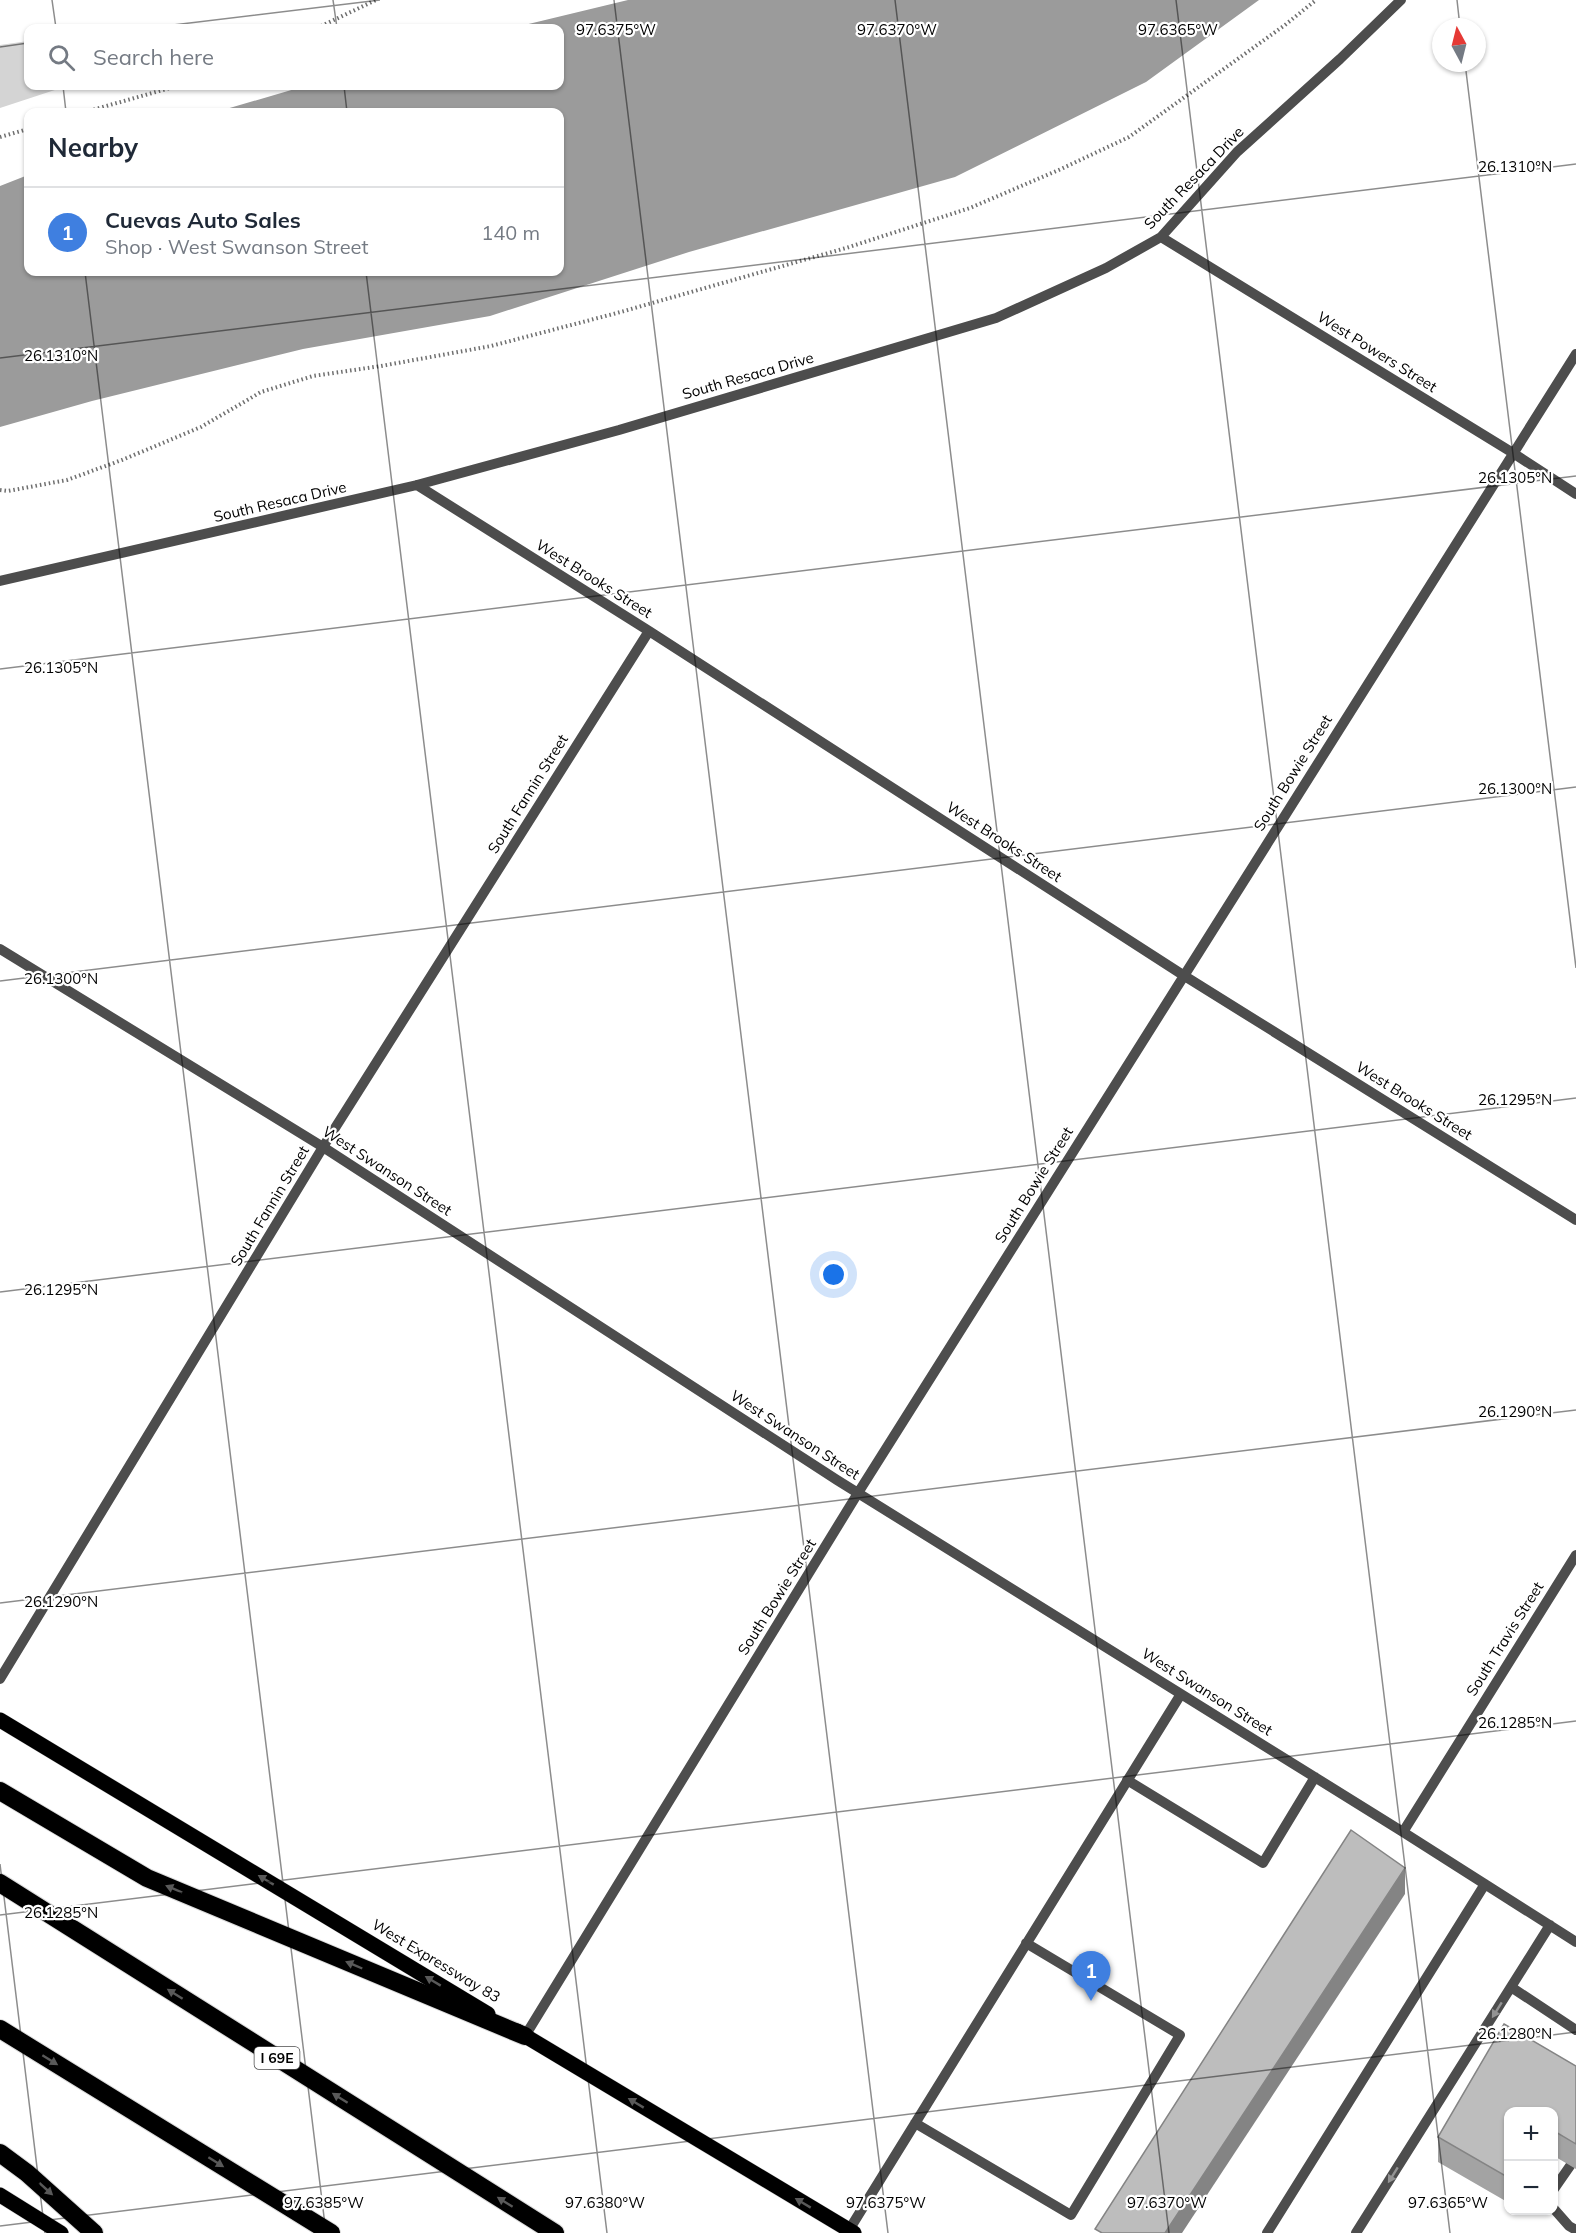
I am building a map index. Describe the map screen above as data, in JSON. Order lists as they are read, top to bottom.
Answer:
{
  "streets": {
    "highway": ["I 69E"],
    "main road": ["West Expressway 83"],
    "street": [
      "South Resaca Drive",
      "West Powers Street",
      "West Brooks Street",
      "South Bowie Street",
      "South Fannin Street",
      "West Swanson Street",
      "South Travis Street"
    ]
  },
  "crossings": [
    ["South Resaca Drive", "West Powers Street"],
    ["South Resaca Drive", "West Brooks Street"],
    ["West Powers Street", "South Bowie Street"],
    ["West Brooks Street", "South Bowie Street"],
    ["West Brooks Street", "South Fannin Street"],
    ["South Bowie Street", "West Swanson Street"],
    ["South Bowie Street", "West Expressway 83"],
    ["South Fannin Street", "West Swanson Street"],
    ["West Swanson Street", "South Travis Street"]
  ],
  "one_way": ["West Expressway 83"],
  "north": "top",
  "page": {
    "search": "Search here",
    "heading": "Nearby",
    "list": [
      {
        "mark": "1",
        "name": "Cuevas Auto Sales",
        "note": "Shop · West Swanson Street",
        "value": "140 m"
      }
    ],
    "pins": "1",
    "map_buttons": ["+", "−"]
  },
  "coordinates": [
    "97.6375°W",
    "97.6370°W",
    "97.6365°W",
    "26.1310°N",
    "26.1305°N",
    "26.1300°N",
    "26.1295°N",
    "26.1290°N",
    "26.1285°N",
    "26.1280°N",
    "97.6385°W",
    "97.6380°W"
  ]
}
